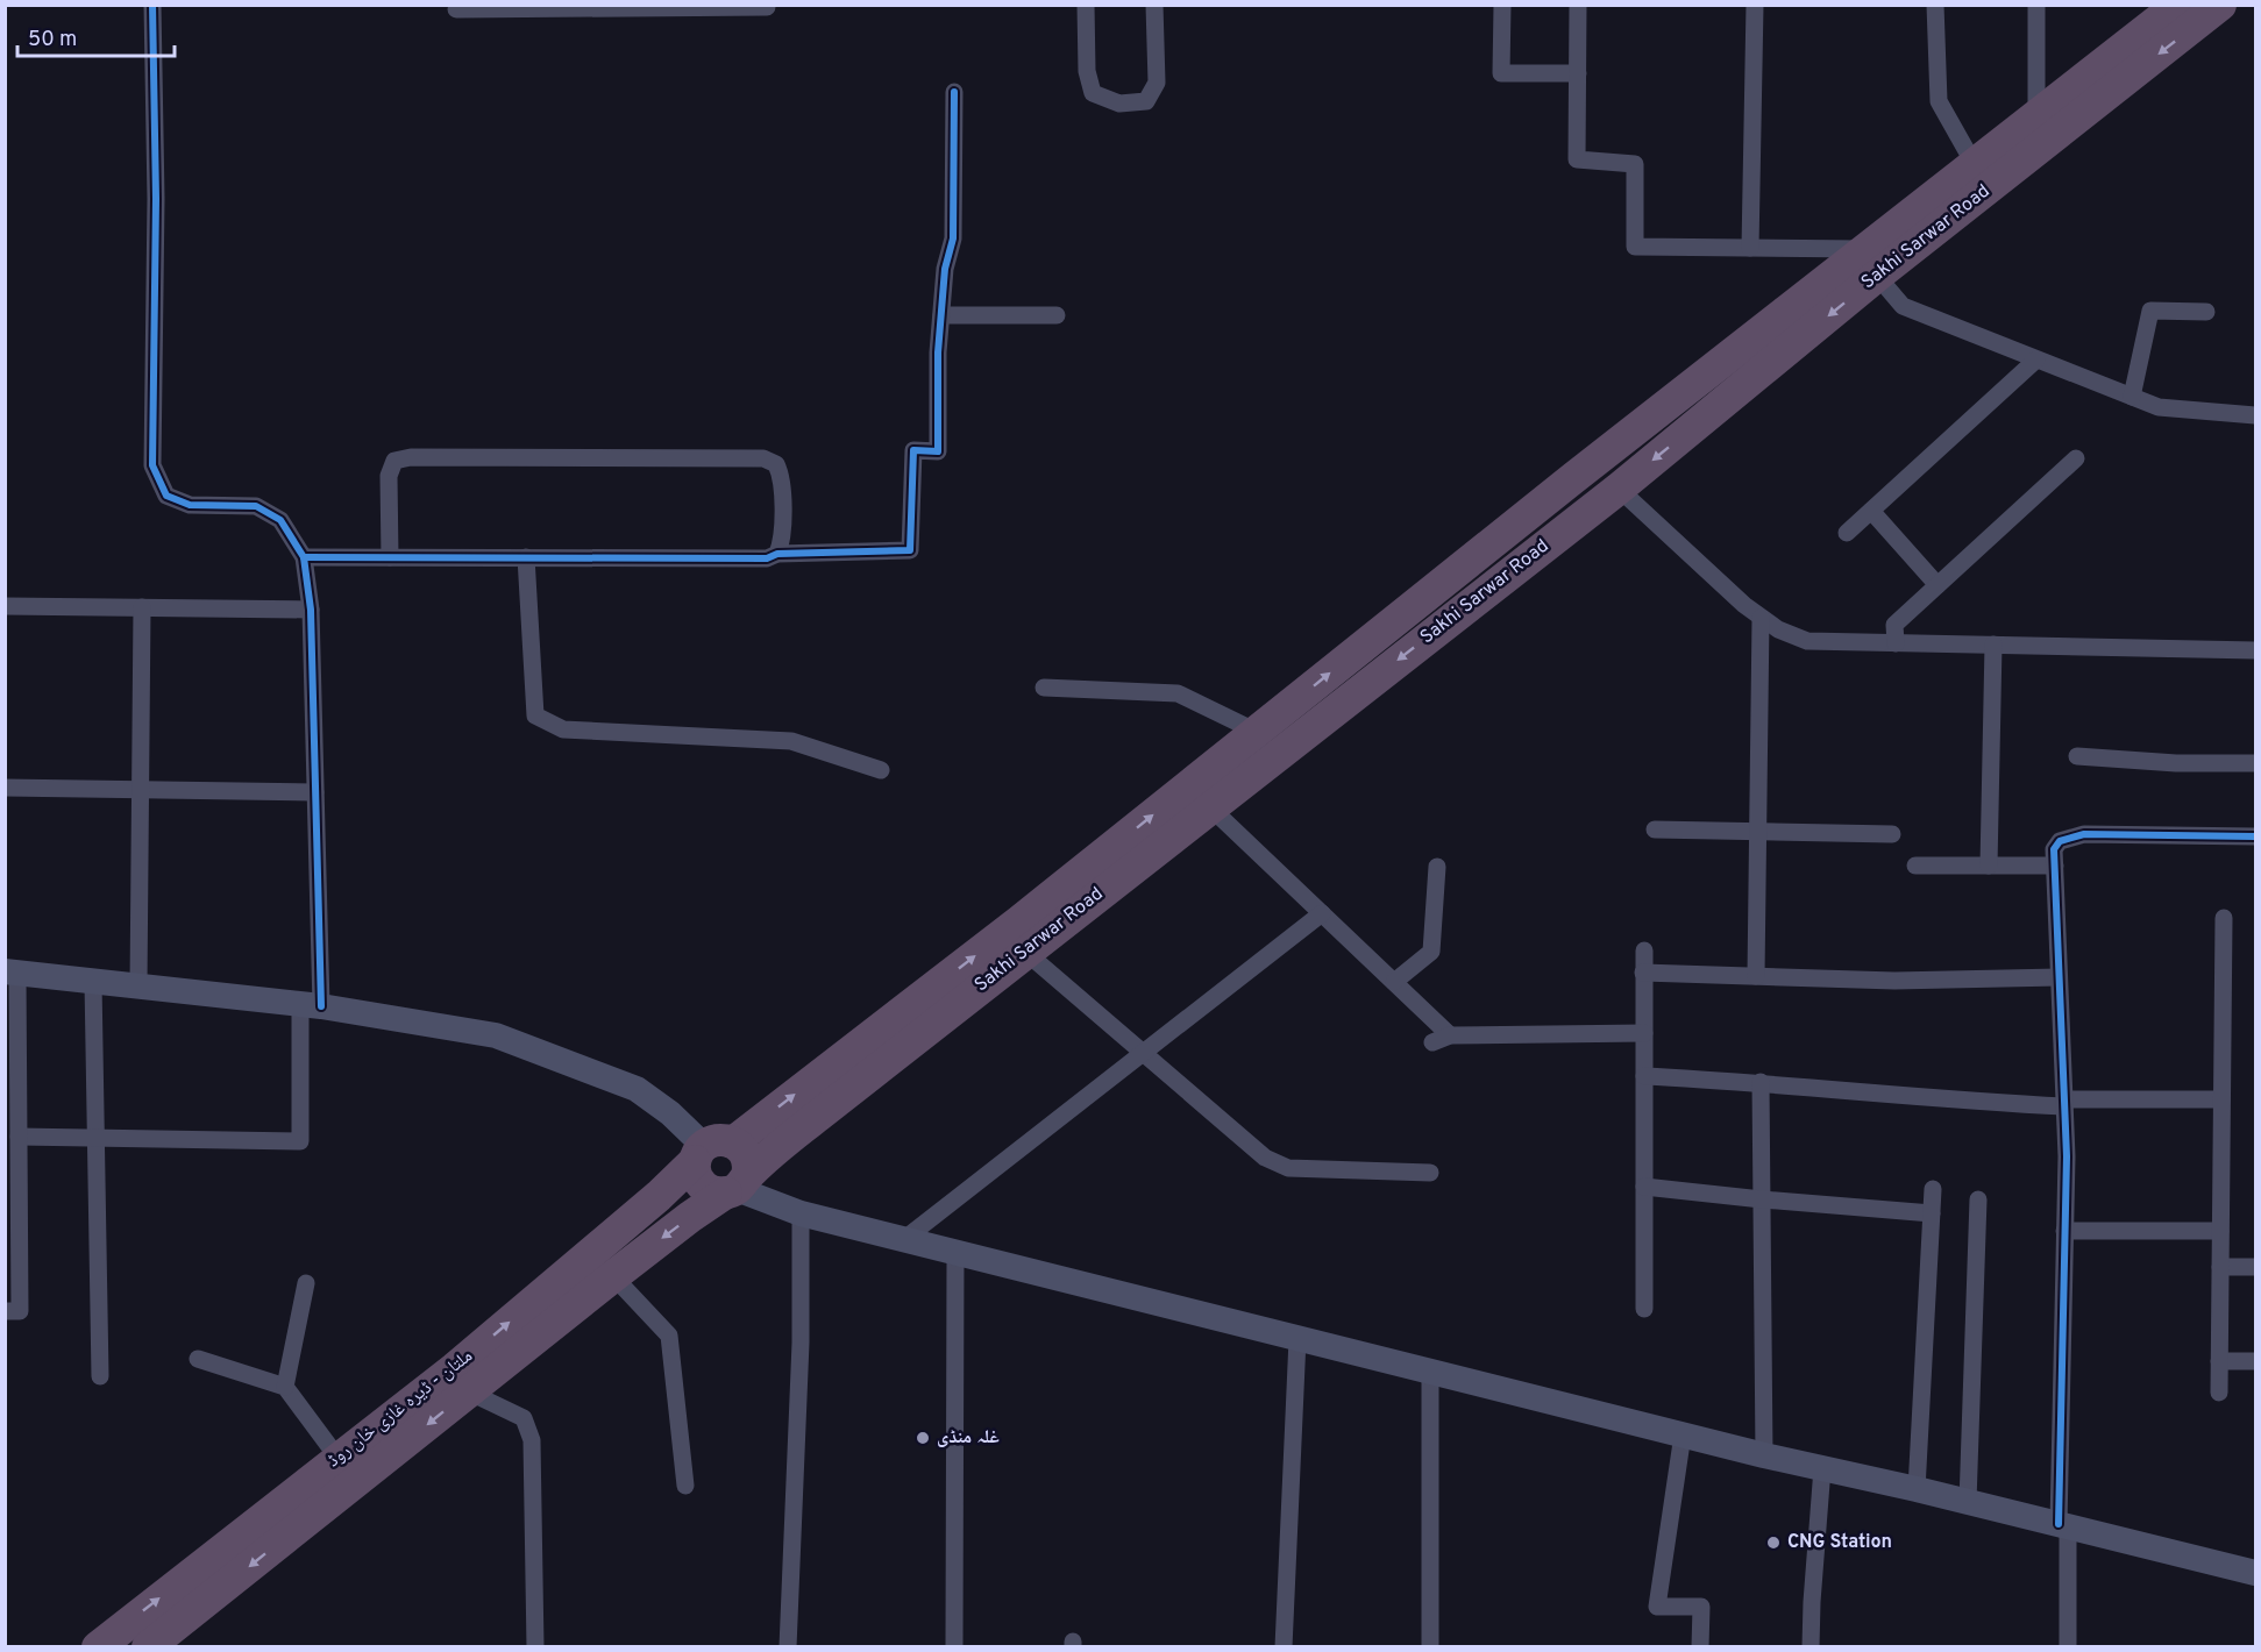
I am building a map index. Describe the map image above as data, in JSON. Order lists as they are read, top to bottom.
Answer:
{
  "streets": {
    "highway": ["Sakhi Sarwar Road", "ملتان - ڈیرہ غازی خان روڈ"]
  },
  "crossings": [
    ["Sakhi Sarwar Road", "ملتان - ڈیرہ غازی خان روڈ"]
  ],
  "places": ["غلہ منڈی", "CNG Station"],
  "scale_bar": "50 m"
}
